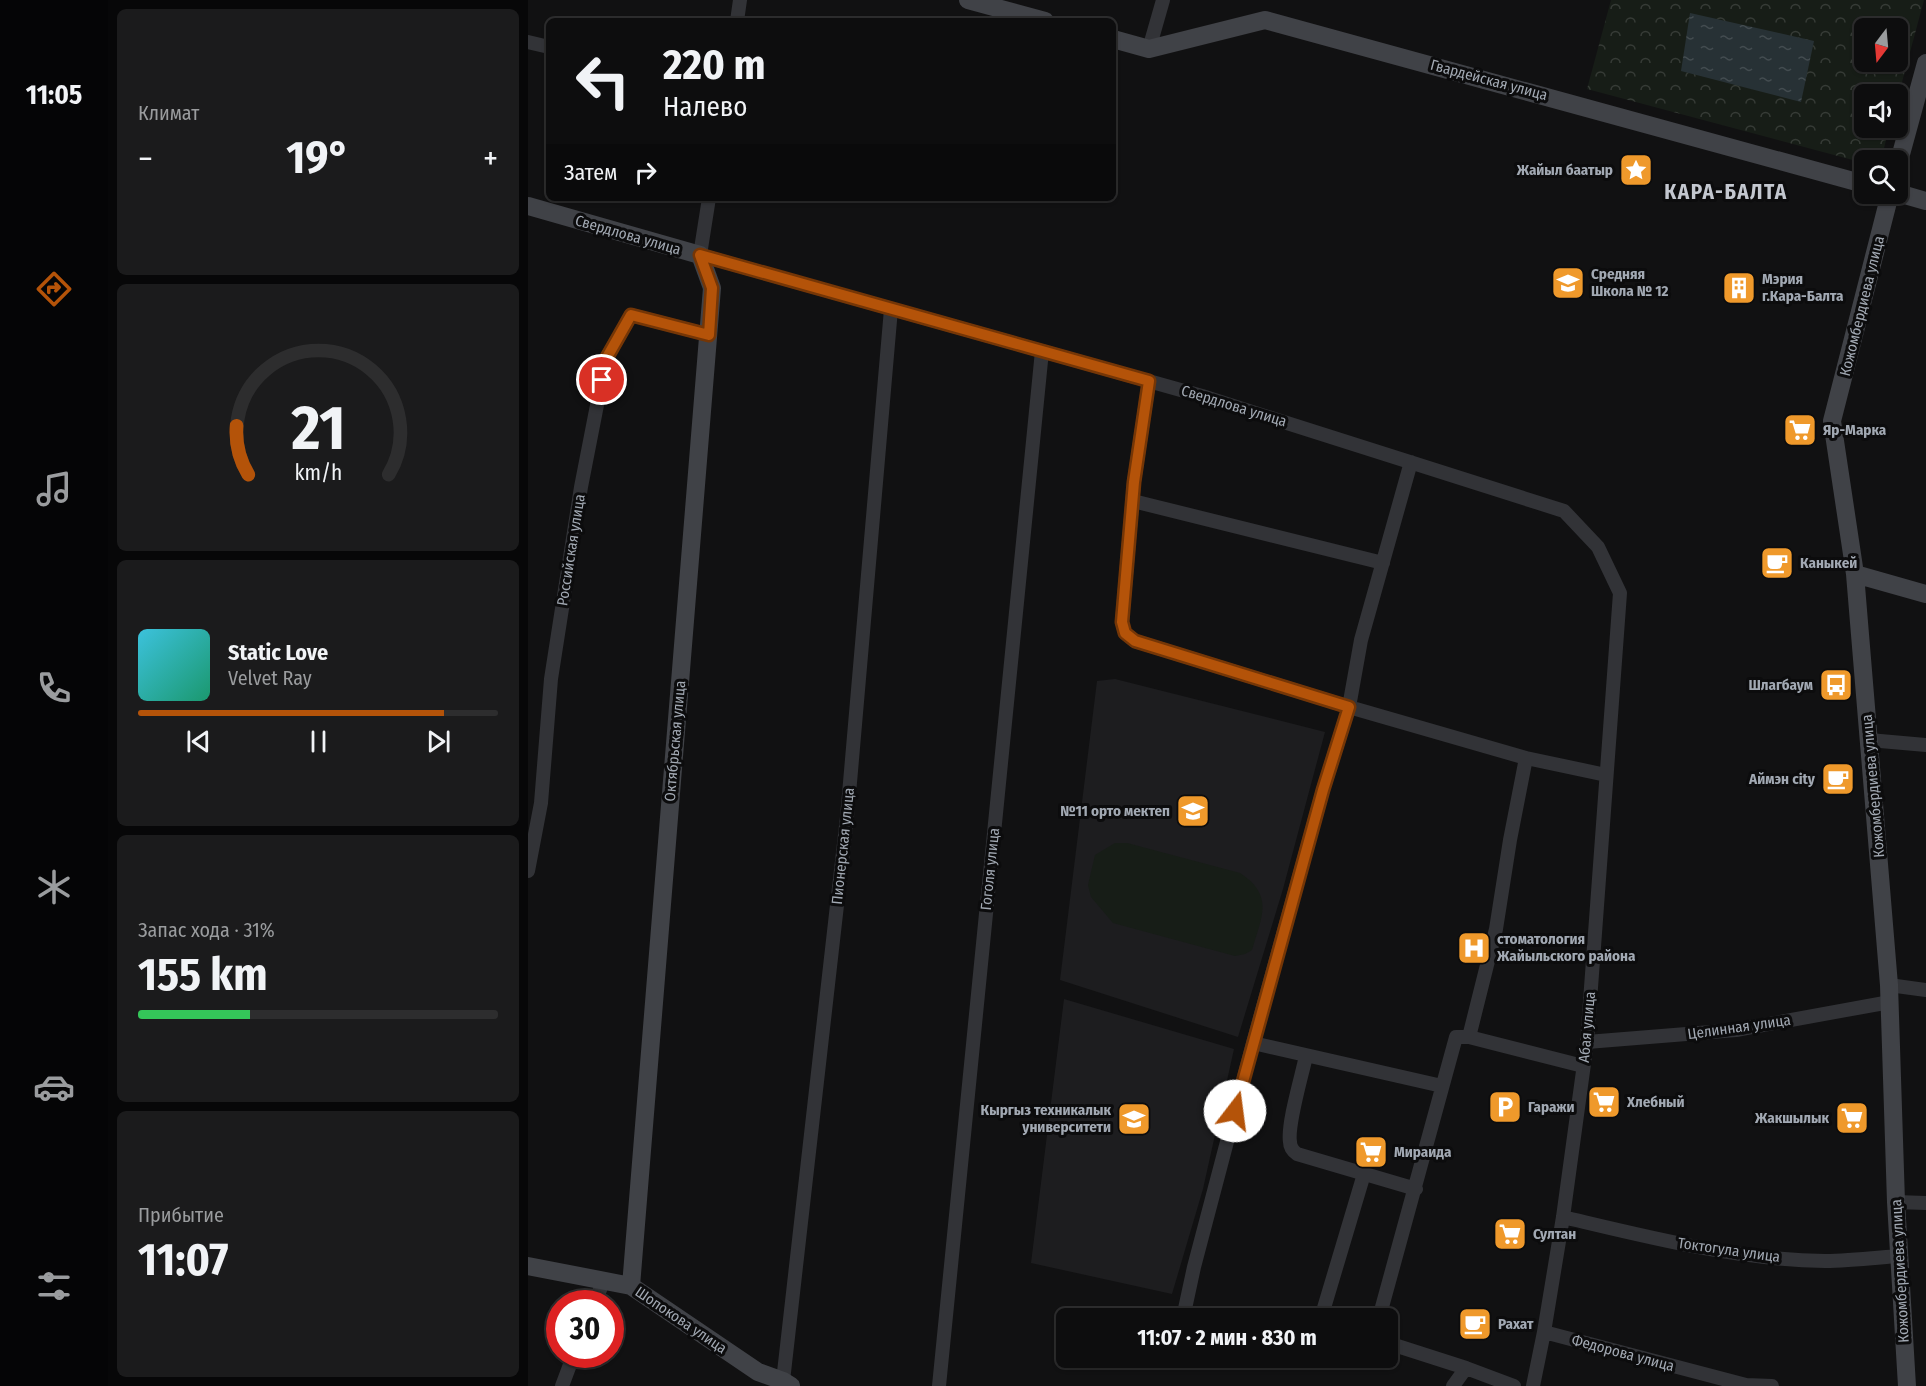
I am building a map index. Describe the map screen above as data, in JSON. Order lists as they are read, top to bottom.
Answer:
{
  "streets": {
    "street": [
      "Гвардейская улица",
      "Свердлова улица",
      "Кожомбердиева улица",
      "Российская улица",
      "Октябрьская улица",
      "Пионерская улица",
      "Гоголя улица",
      "Абая улица",
      "Целинная улица",
      "Токтогула улица",
      "Шопокова улица",
      "Федорова улица"
    ]
  },
  "crossings": [
    ["Свердлова улица", "Октябрьская улица"],
    ["Свердлова улица", "Пионерская улица"],
    ["Свердлова улица", "Гоголя улица"],
    ["Свердлова улица", "Абая улица"],
    ["Кожомбердиева улица", "Целинная улица"],
    ["Кожомбердиева улица", "Токтогула улица"],
    ["Российская улица", "Октябрьская улица"],
    ["Октябрьская улица", "Шопокова улица"],
    ["Пионерская улица", "Шопокова улица"],
    ["Абая улица", "Целинная улица"],
    ["Абая улица", "Токтогула улица"],
    ["Абая улица", "Федорова улица"]
  ],
  "districts": ["КАРА-БАЛТА"],
  "places": {
    "place": ["Жайыл баатыр"],
    "school or university": ["Средняя Школа № 12", "№11 орто мектеп", "Кыргыз техникалык университети"],
    "building": ["Мэрия г.Кара-Балта"],
    "supermarket": [
      "Яр-Марка",
      "Хлебный",
      "Жакшылык",
      "Мираида",
      "Султан"
    ],
    "cafe": ["Каныкей", "Аймэн city", "Рахат"],
    "bus stop": ["Шлагбаум"],
    "hospital": ["стоматология Жайыльского района"],
    "parking": ["Гаражи"]
  },
  "north": "bottom",
  "page": {
    "tabs": "11:05",
    "tile": [
      "Климат",
      ["Запас хода · 31%", "155 km"],
      ["Прибытие", "11:07"]
    ],
    "turn": ["220 m", "Налево"],
    "heat": ["−", "19°", "+"],
    "then": "Затем",
    "song": ["Static Love", "Velvet Ray"],
    "limit": "30",
    "trip": "11:07 · 2 мин · 830 m",
    "gauge": ["21", "km/h"]
  }
}
